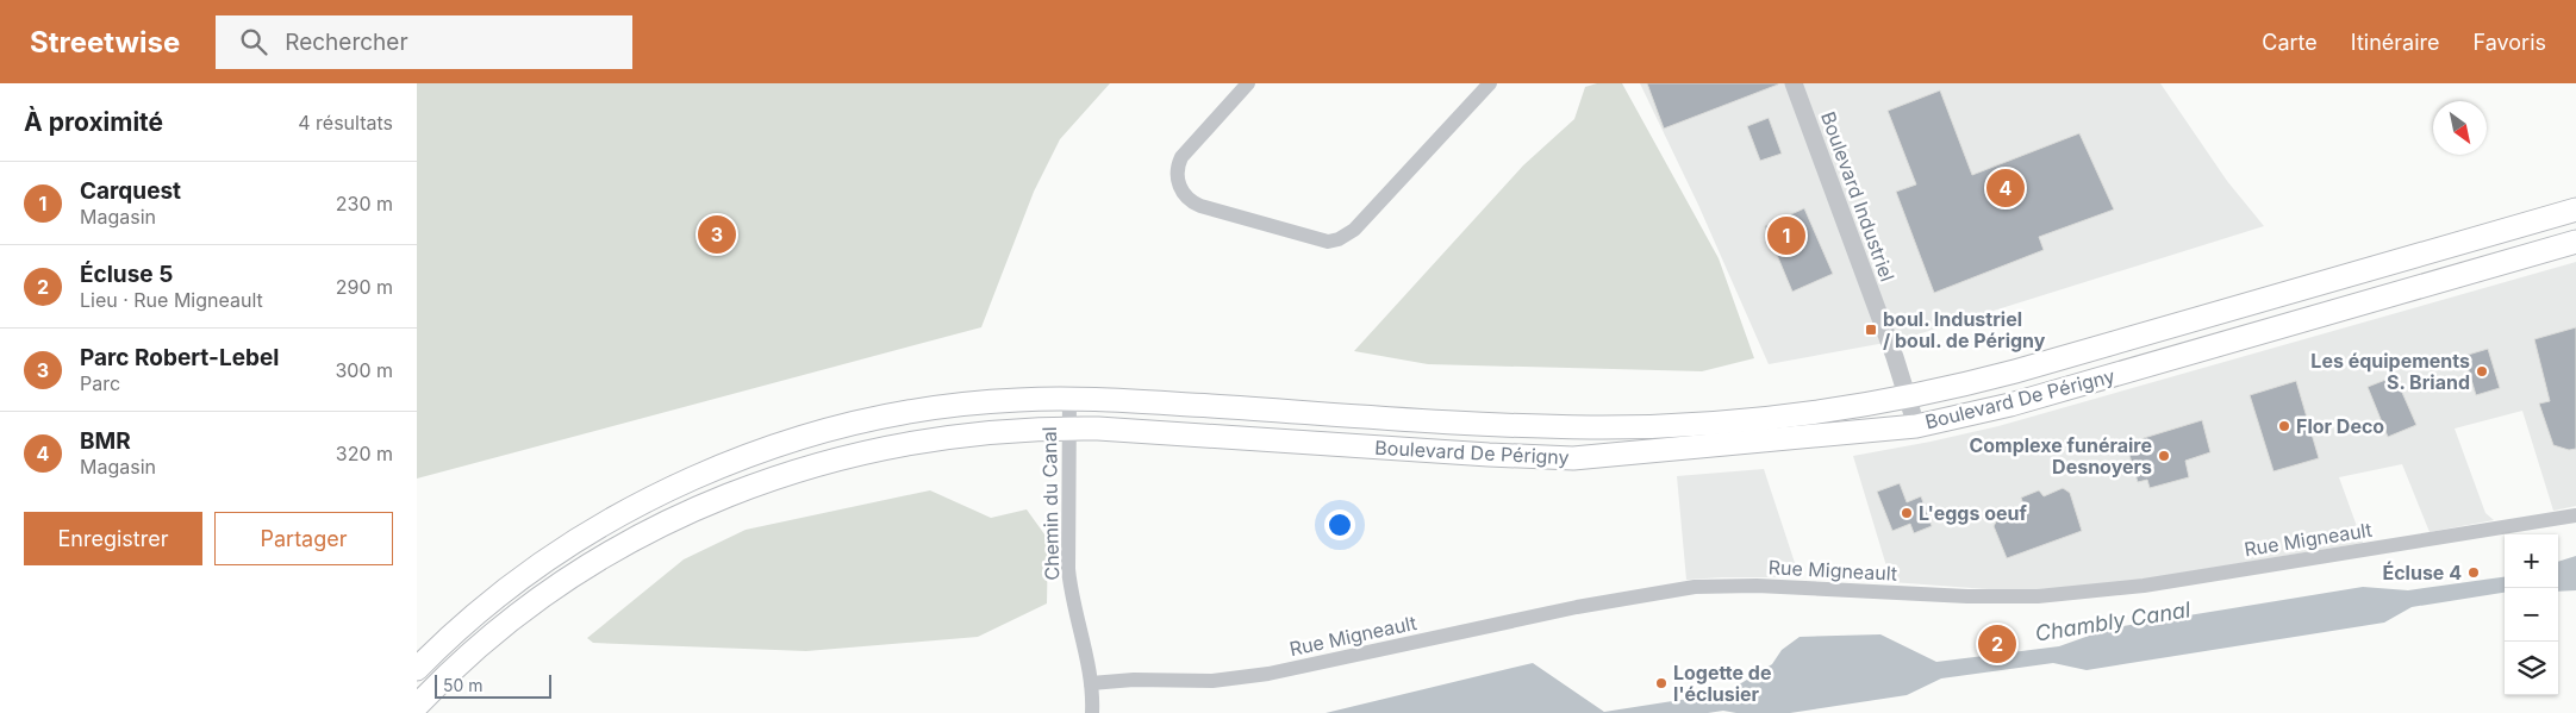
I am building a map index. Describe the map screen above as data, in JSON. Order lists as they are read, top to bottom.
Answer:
{
  "streets": {
    "main road": ["Boulevard De Périgny"],
    "street": ["Boulevard Industriel", "Chemin du Canal", "Rue Migneault"]
  },
  "crossings": [
    ["Boulevard Industriel", "Boulevard De Périgny"],
    ["Boulevard De Périgny", "Chemin du Canal"],
    ["Chemin du Canal", "Rue Migneault"]
  ],
  "water": ["Chambly Canal"],
  "places": {
    "transit": ["boul. Industriel / boul. de Périgny"],
    "other": [
      "Les équipements S. Briand",
      "Flor Deco",
      "Complexe funéraire Desnoyers",
      "L'eggs oeuf",
      "Écluse 4",
      "Logette de l'éclusier"
    ]
  },
  "scale_bar": "50 m",
  "north": "bottom right",
  "page": {
    "header": "Streetwise",
    "search": "Rechercher",
    "nav": ["Carte", "Itinéraire", "Favoris"],
    "heading": ["À proximité", "4 résultats"],
    "list": [
      {
        "mark": "1",
        "name": "Carquest",
        "note": "Magasin",
        "value": "230 m"
      },
      {
        "mark": "2",
        "name": "Écluse 5",
        "note": "Lieu · Rue Migneault",
        "value": "290 m"
      },
      {
        "mark": "3",
        "name": "Parc Robert-Lebel",
        "note": "Parc",
        "value": "300 m"
      },
      {
        "mark": "4",
        "name": "BMR",
        "note": "Magasin",
        "value": "320 m"
      }
    ],
    "pins": [
      "4",
      "3",
      "1",
      "2"
    ],
    "buttons": ["Enregistrer", "Partager"],
    "map_buttons": ["+", "−"],
    "scale": "50 m"
  }
}
